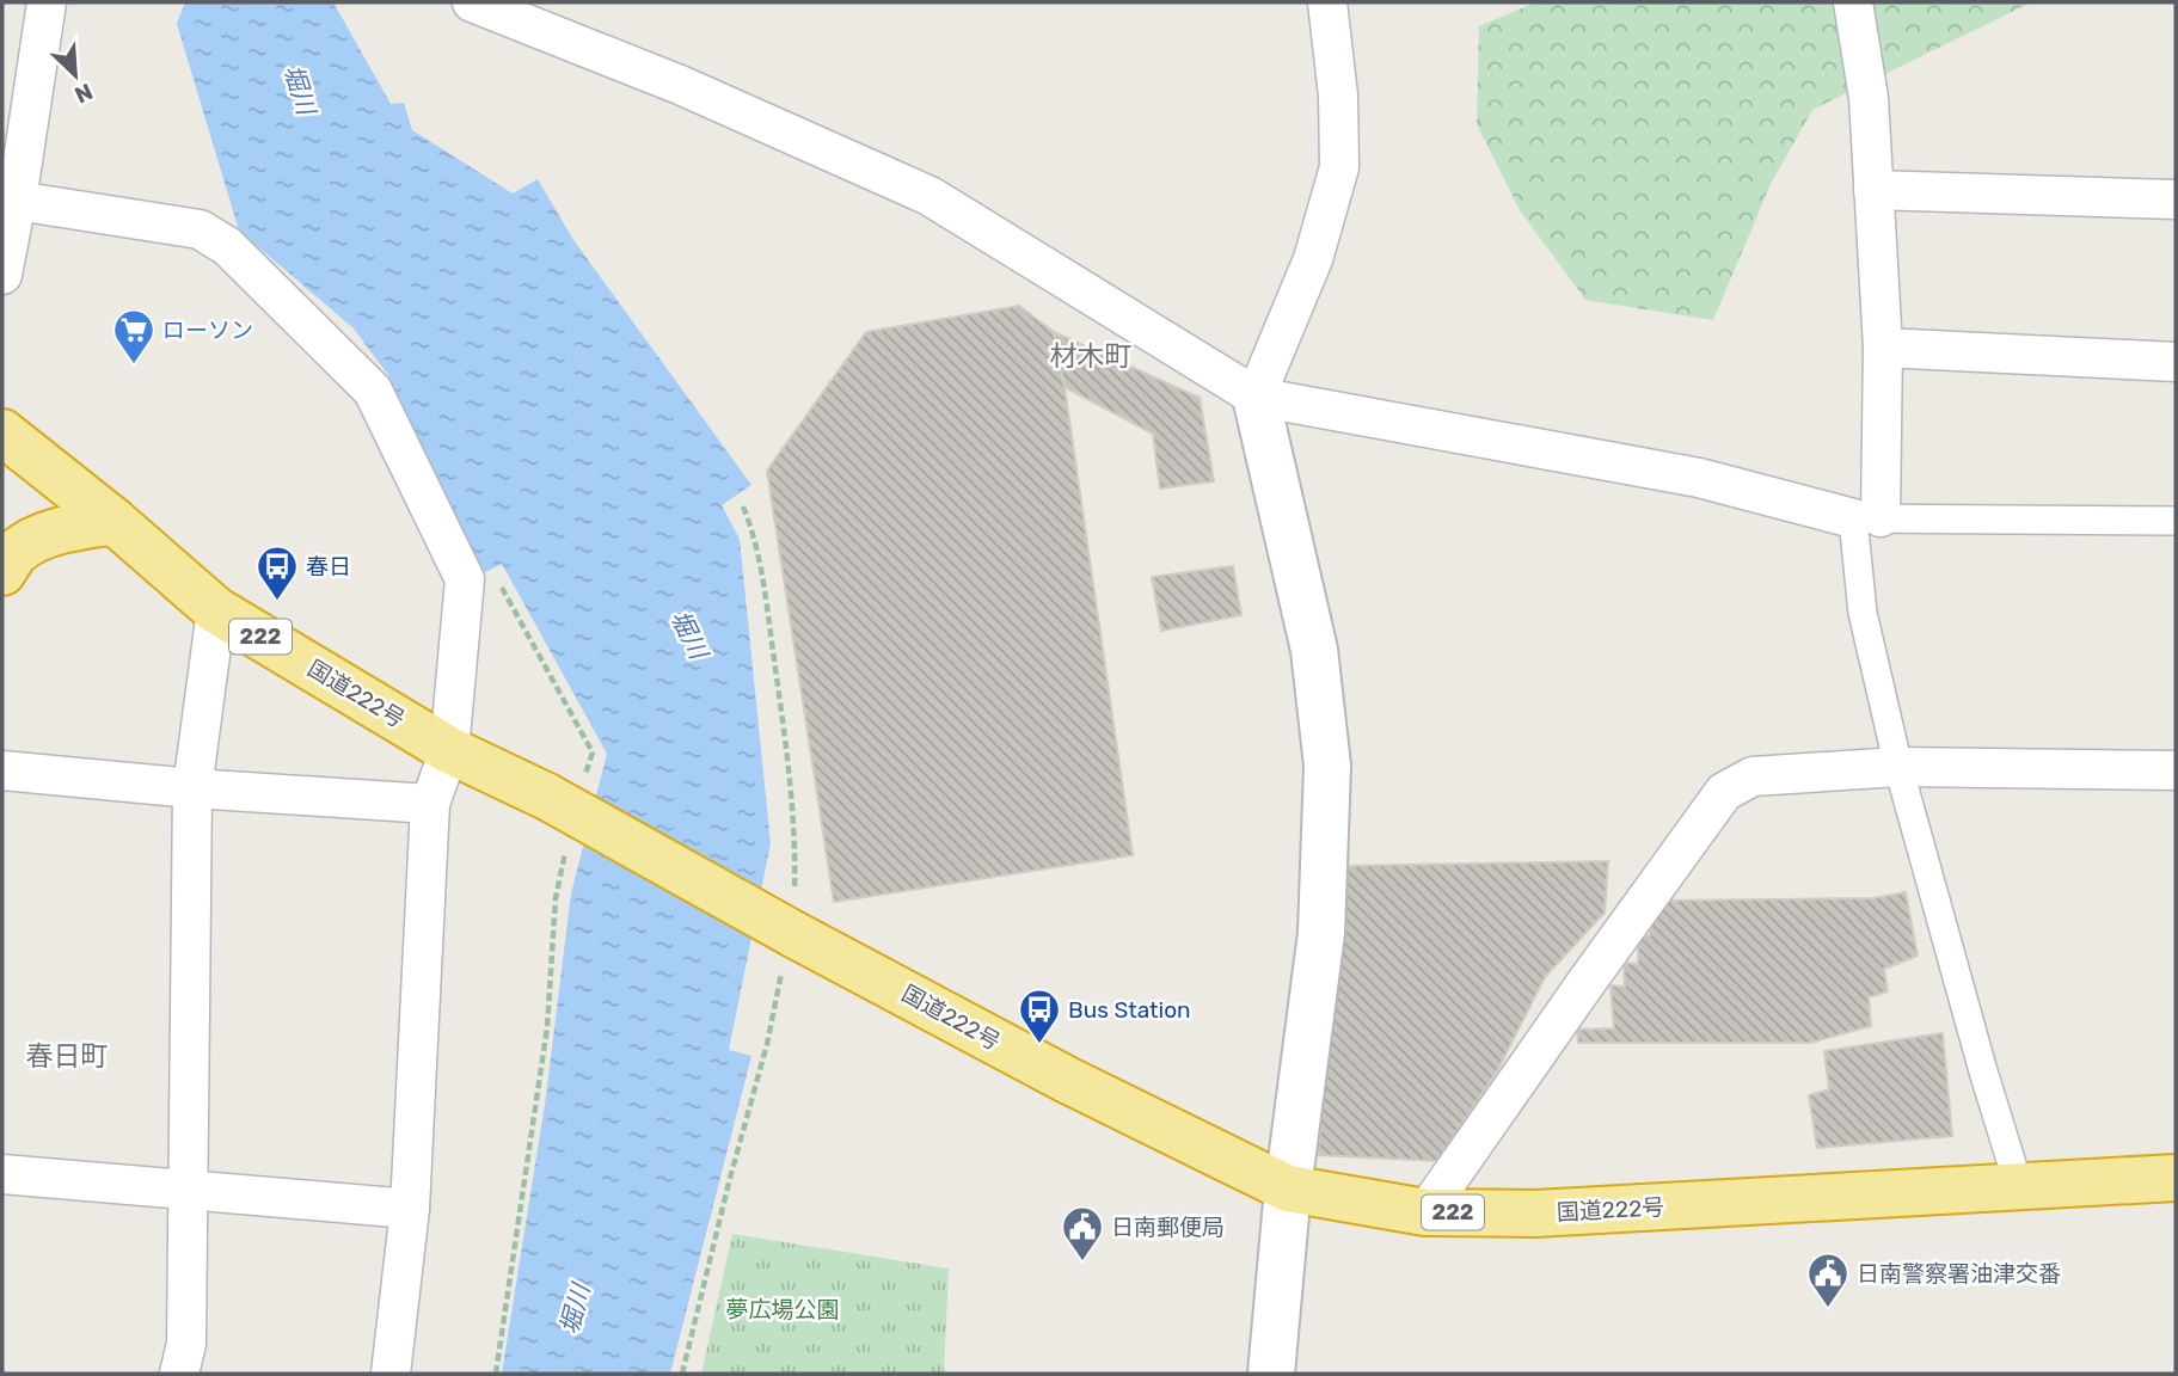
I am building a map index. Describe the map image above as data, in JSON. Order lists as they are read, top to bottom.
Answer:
{
  "streets": {
    "highway": ["222", "国道222号"]
  },
  "districts": ["材木町", "春日町"],
  "water": ["堀川"],
  "parks": ["夢広場公園"],
  "places": {
    "supermarket": ["ローソン"],
    "bus stop": ["春日", "Bus Station"],
    "public building": ["日南郵便局", "日南警察署油津交番"]
  },
  "north": "bottom right"
}
